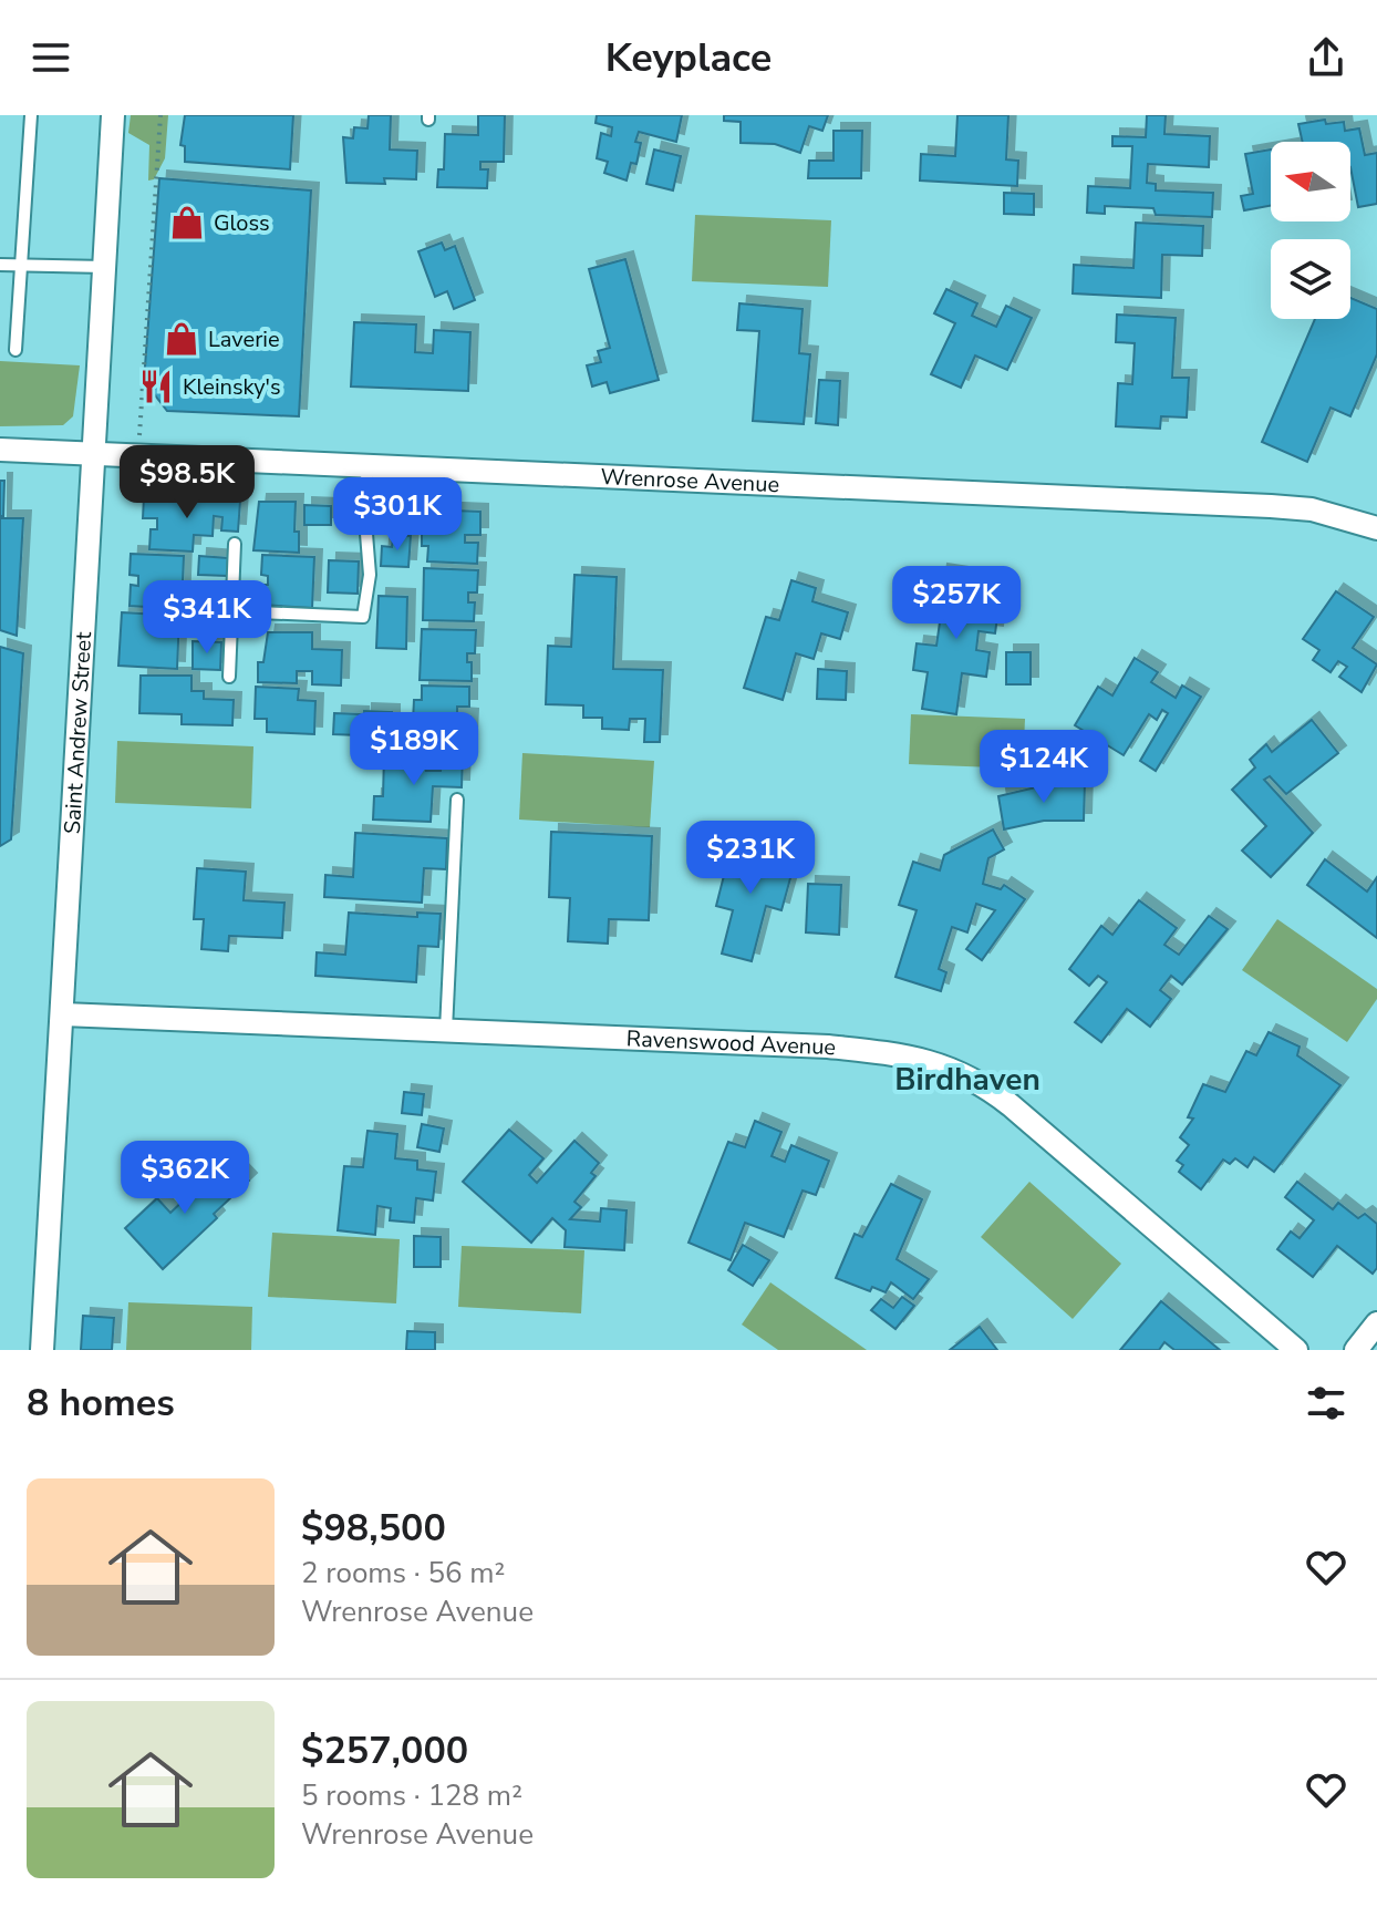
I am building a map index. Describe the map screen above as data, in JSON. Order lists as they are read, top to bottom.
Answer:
{
  "streets": {
    "street": ["Wrenrose Avenue", "Saint Andrew Street", "Ravenswood Avenue"]
  },
  "crossings": [
    ["Wrenrose Avenue", "Saint Andrew Street"],
    ["Saint Andrew Street", "Ravenswood Avenue"]
  ],
  "districts": ["Birdhaven"],
  "places": {
    "shop": ["Gloss", "Laverie"],
    "restaurant": ["Kleinsky's"]
  },
  "north": "left",
  "page": {
    "header": "Keyplace",
    "price": [
      "$98.5K",
      "$301K",
      "$257K",
      "$341K",
      "$189K",
      "$124K",
      "$231K",
      "$362K"
    ],
    "heading": "8 homes",
    "list": [
      {
        "name": "$98,500",
        "note": "2 rooms · 56 m² · Wrenrose Avenue"
      },
      {
        "name": "$257,000",
        "note": "5 rooms · 128 m² · Wrenrose Avenue"
      }
    ]
  }
}
